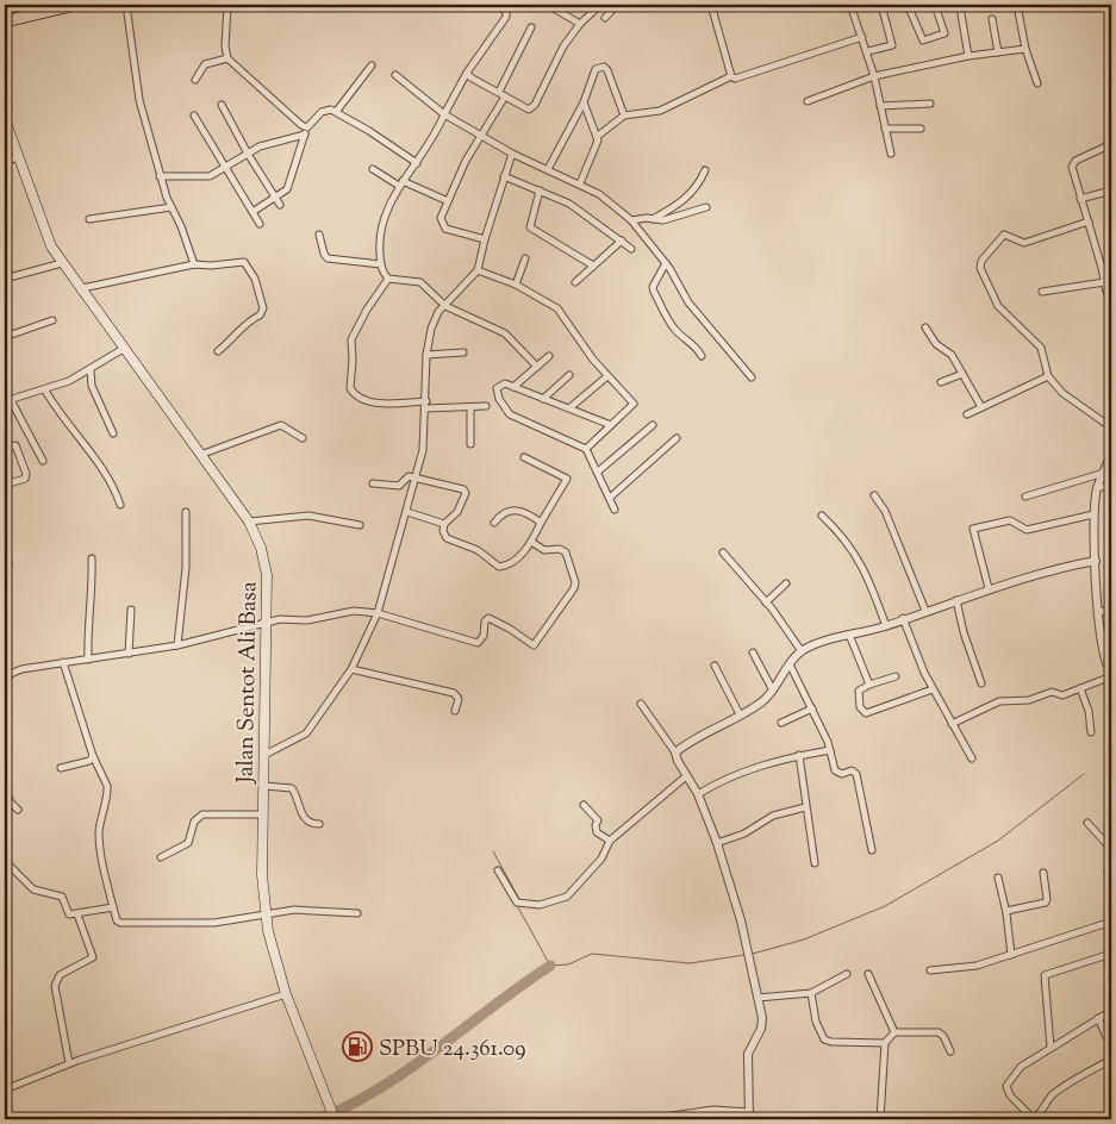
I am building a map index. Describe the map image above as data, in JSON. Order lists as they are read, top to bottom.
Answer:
{
  "streets": {
    "main road": ["Jalan Sentot Ali Basa"]
  },
  "places": {
    "fuel station": ["SPBU 24.361.09"]
  }
}
